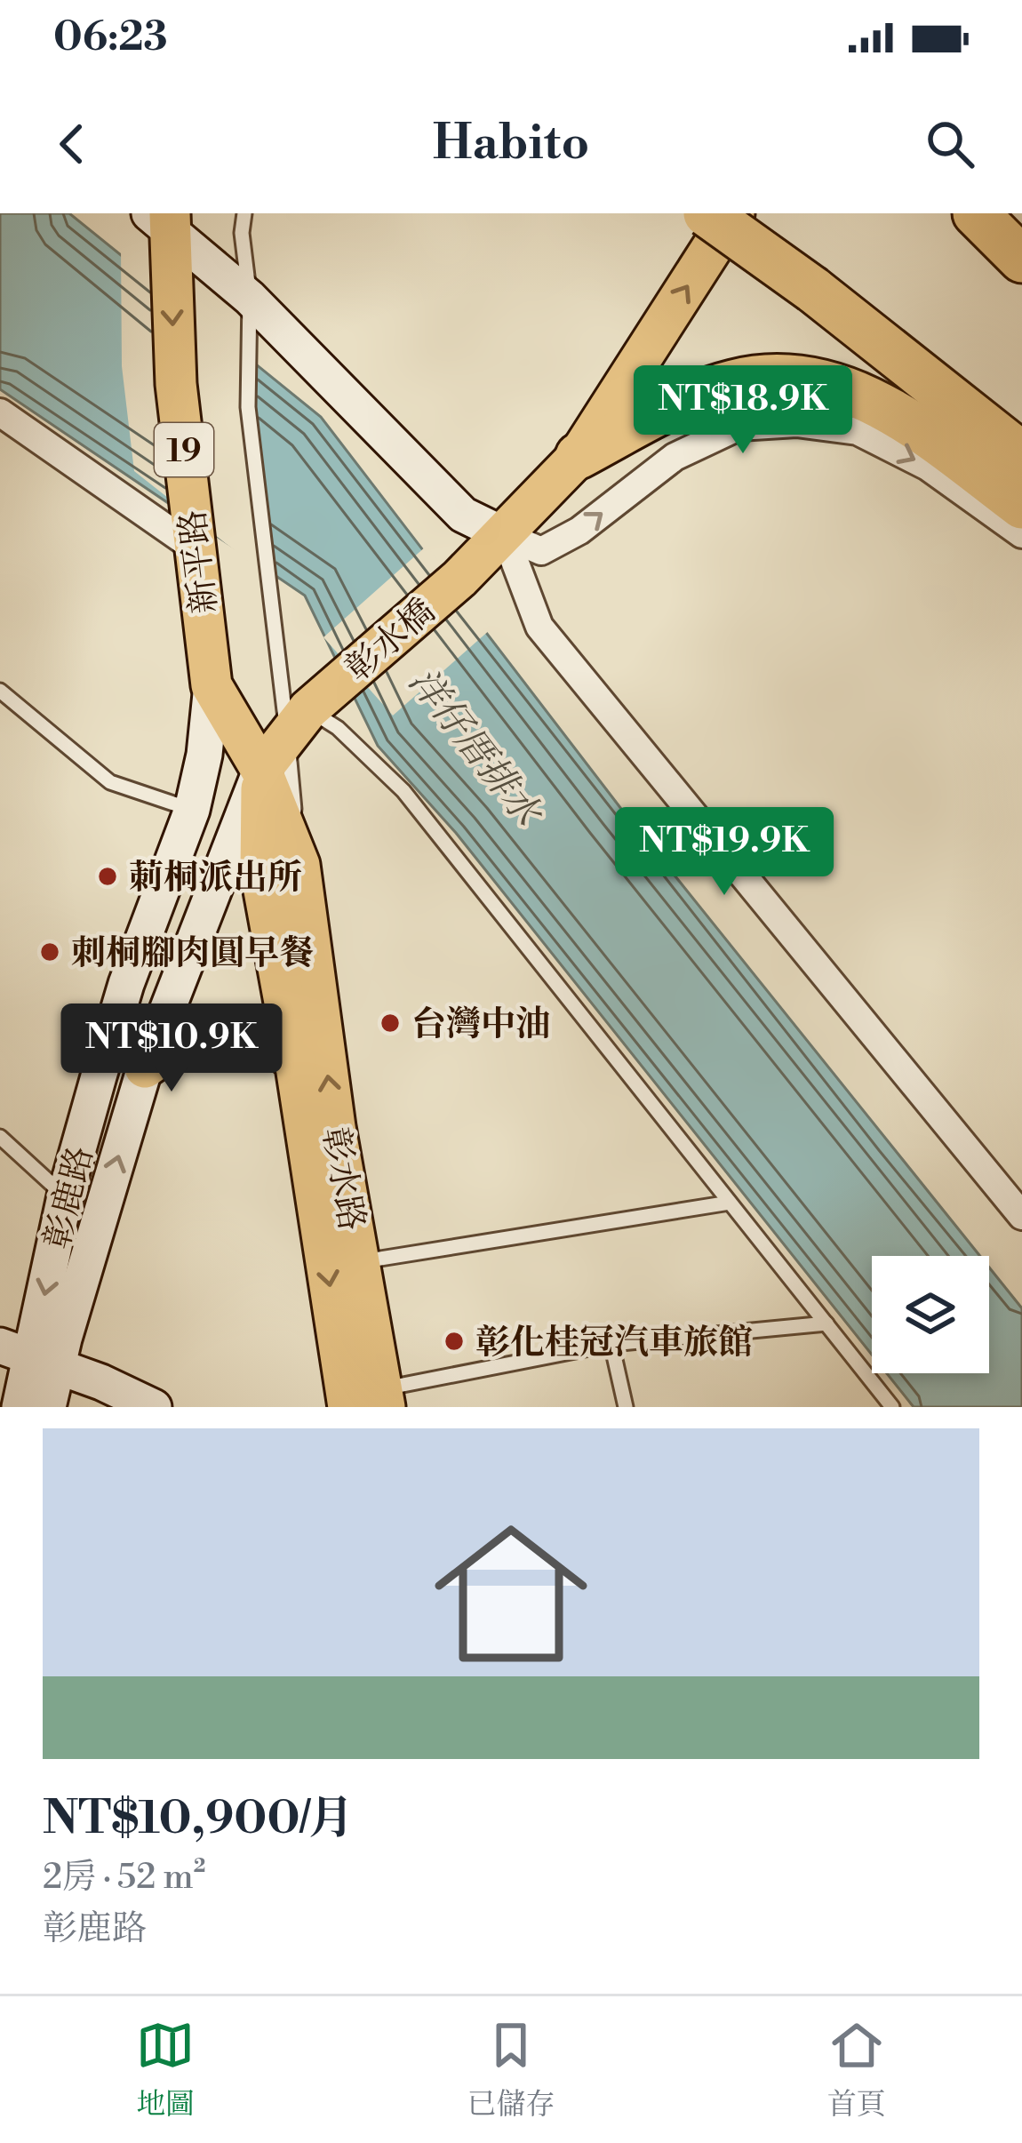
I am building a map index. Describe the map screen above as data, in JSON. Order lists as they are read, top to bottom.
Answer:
{
  "streets": {
    "main road": [
      "19",
      "新平路",
      "彰水橋",
      "彰水路",
      "彰鹿路"
    ]
  },
  "crossings": [
    ["新平路", "彰水橋"],
    ["新平路", "彰水路"],
    ["新平路", "彰鹿路"],
    ["彰水橋", "彰水路"],
    ["彰水橋", "彰鹿路"],
    ["彰水路", "彰鹿路"]
  ],
  "one_way": ["新平路", "彰水橋"],
  "water": ["洋仔厝排水"],
  "places": [
    "莿桐派出所",
    "刺桐腳肉圓早餐",
    "台灣中油",
    "彰化桂冠汽車旅館"
  ],
  "page": {
    "status": "06:23",
    "header": "Habito",
    "price": ["NT$18.9K", "NT$19.9K", "NT$10.9K"],
    "list": [
      {
        "name": "NT$10,900/月",
        "note": "2房 · 52 m² · 彰鹿路"
      }
    ],
    "tabs": ["地圖", "已儲存", "首頁"]
  }
}
